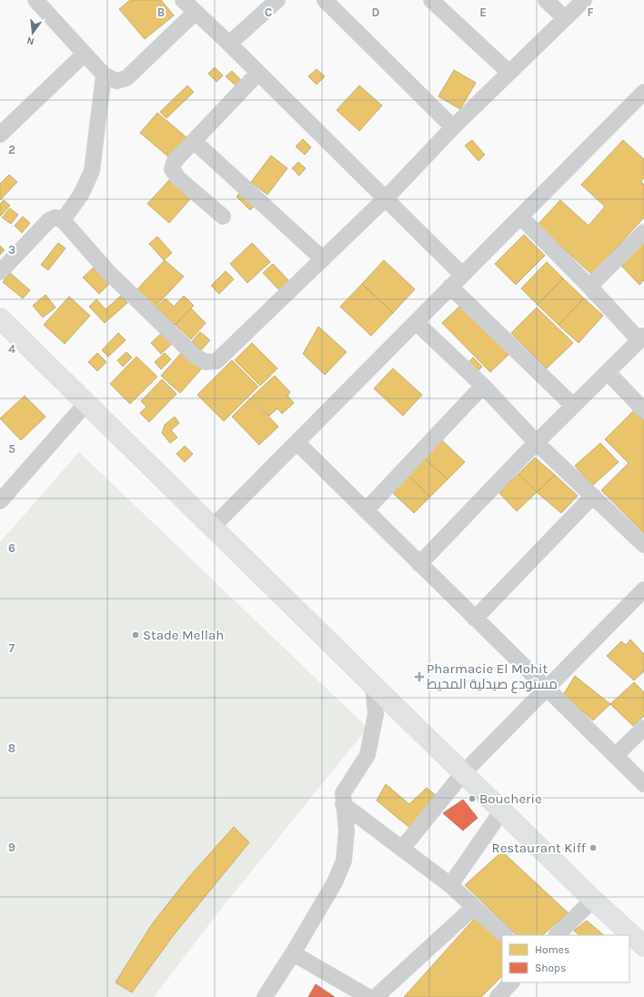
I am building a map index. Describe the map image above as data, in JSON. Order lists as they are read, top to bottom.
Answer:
{
  "places": {
    "other": ["Stade Mellah", "Boucherie", "Restaurant Kiff"],
    "health": ["Pharmacie El Mohit مستودع صيدلية المحيط"]
  },
  "legend": ["Homes", "Shops"],
  "north": "bottom",
  "grid": {
    "columns": [
      "B",
      "C",
      "D",
      "E",
      "F"
    ],
    "rows": [
      "2",
      "3",
      "4",
      "5",
      "6",
      "7",
      "8",
      "9"
    ]
  }
}
